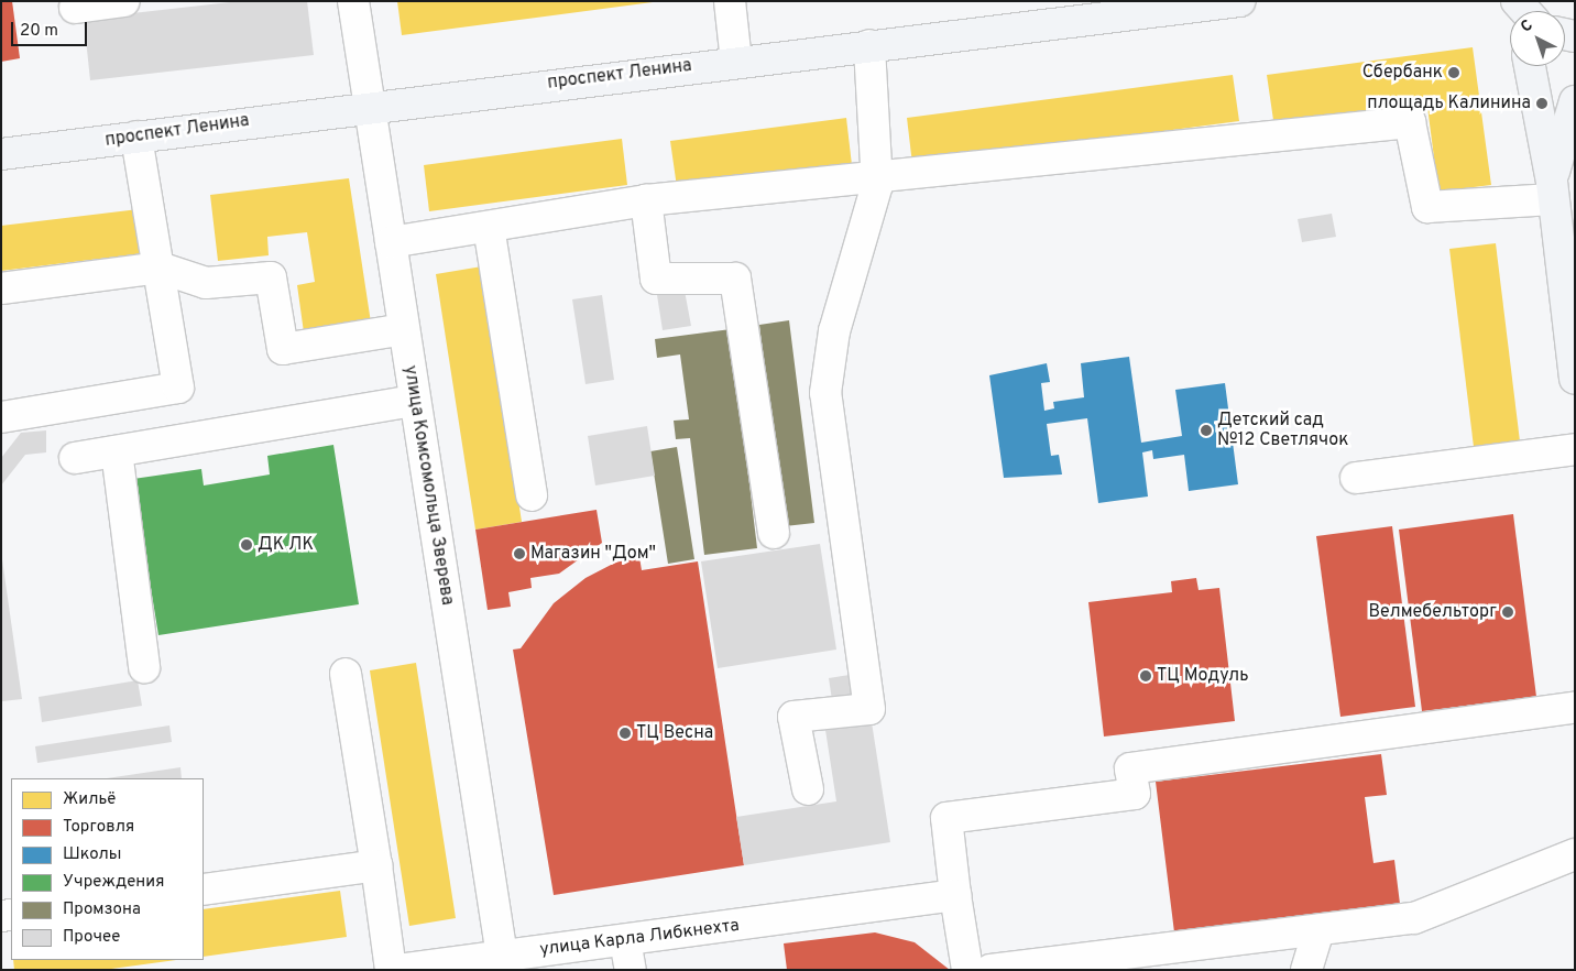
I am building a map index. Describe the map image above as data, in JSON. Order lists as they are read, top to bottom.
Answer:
{
  "streets": {
    "main road": ["проспект Ленина"],
    "street": ["улица Комсомольца Зверева", "улица Карла Либкнехта"]
  },
  "crossings": [
    ["проспект Ленина", "улица Комсомольца Зверева"],
    ["улица Комсомольца Зверева", "улица Карла Либкнехта"]
  ],
  "places": [
    "Сбербанк",
    "площадь Калинина",
    "Детский сад №12 Светлячок",
    "ДК ЛК",
    "Магазин \"Дом\"",
    "Велмебельторг",
    "ТЦ Модуль",
    "ТЦ Весна"
  ],
  "legend": [
    "Жильё",
    "Торговля",
    "Школы",
    "Учреждения",
    "Промзона",
    "Прочее"
  ],
  "scale_bar": "20 m",
  "north": "top left"
}
